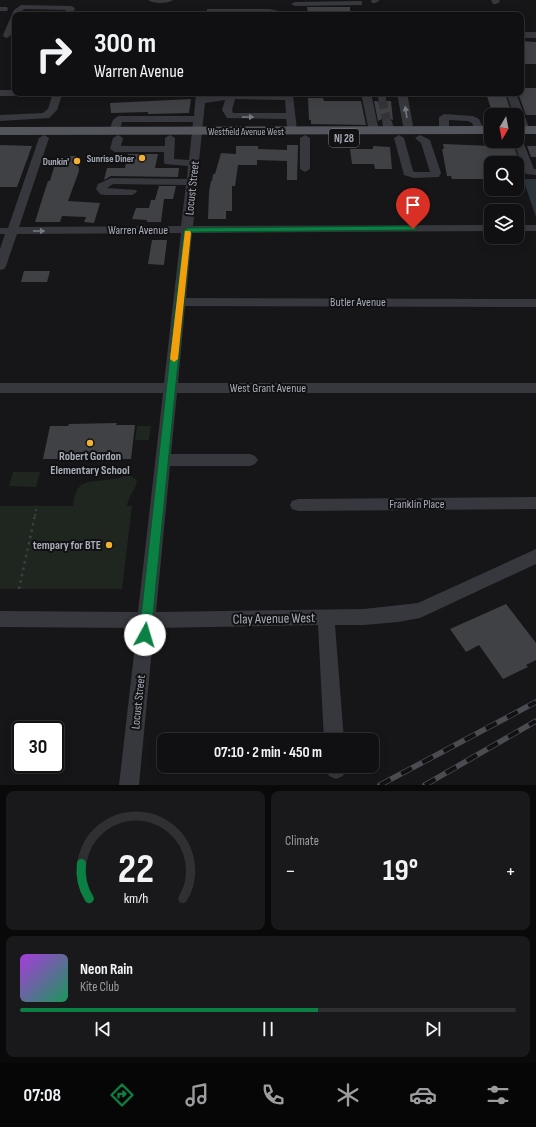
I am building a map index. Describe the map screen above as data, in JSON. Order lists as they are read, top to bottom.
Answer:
{
  "streets": {
    "main road": ["Westfield Avenue West", "NJ 28"],
    "street": [
      "Locust Street",
      "Warren Avenue",
      "Butler Avenue",
      "West Grant Avenue",
      "Franklin Place",
      "Clay Avenue West"
    ]
  },
  "crossings": [
    ["Westfield Avenue West", "Locust Street"],
    ["Locust Street", "Warren Avenue"],
    ["Locust Street", "Butler Avenue"],
    ["Locust Street", "West Grant Avenue"],
    ["Locust Street", "Clay Avenue West"]
  ],
  "one_way": ["Warren Avenue"],
  "places": [
    "Sunrise Diner",
    "Dunkin'",
    "Robert Gordon Elementary School",
    "tempary for BTE"
  ],
  "north": "bottom",
  "page": {
    "turn": ["300 m", "Warren Avenue"],
    "limit": "30",
    "trip": "07:10 · 2 min · 450 m",
    "tile": "Climate",
    "heat": ["−", "19°", "+"],
    "song": ["Neon Rain", "Kite Club"],
    "tabs": "07:08",
    "gauge": ["22", "km/h"]
  }
}
